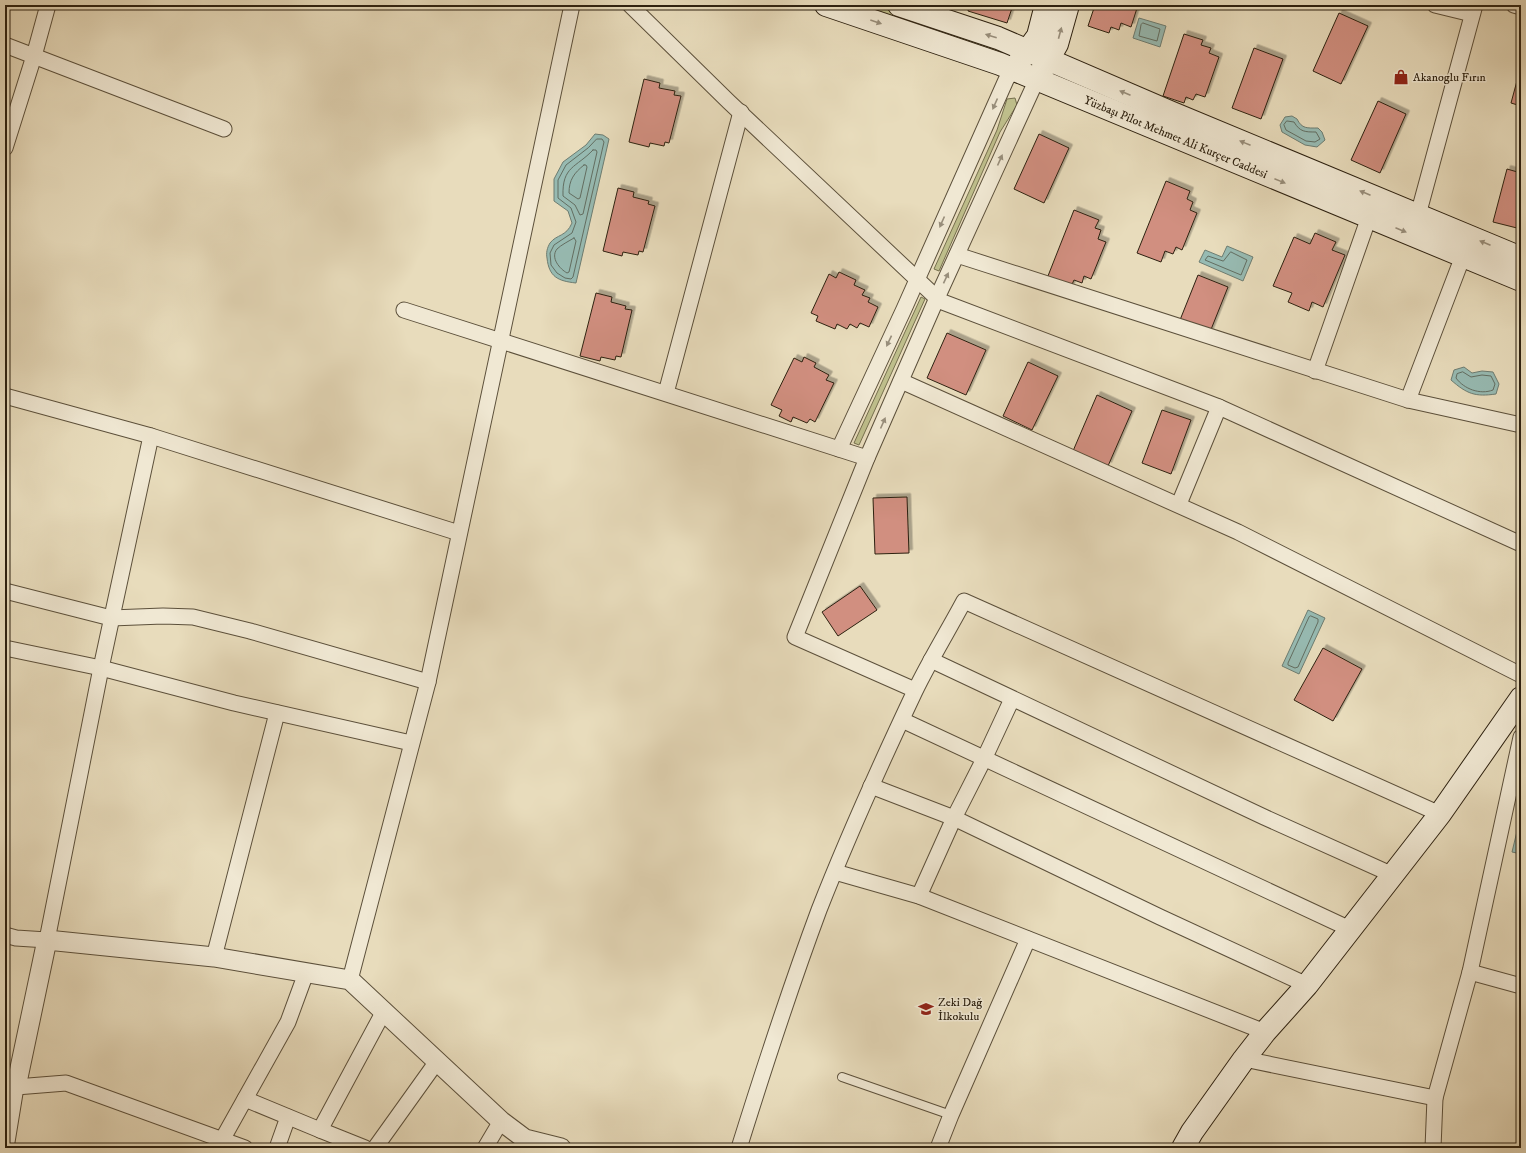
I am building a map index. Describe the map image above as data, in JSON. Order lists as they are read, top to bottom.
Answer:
{
  "streets": {
    "main road": ["Yüzbaşı Pilot Mehmet Ali Kurçer Caddesi"]
  },
  "places": {
    "shop": ["Akanoglu Fırın"],
    "school or university": ["Zeki Dağ İlkokulu"]
  }
}
